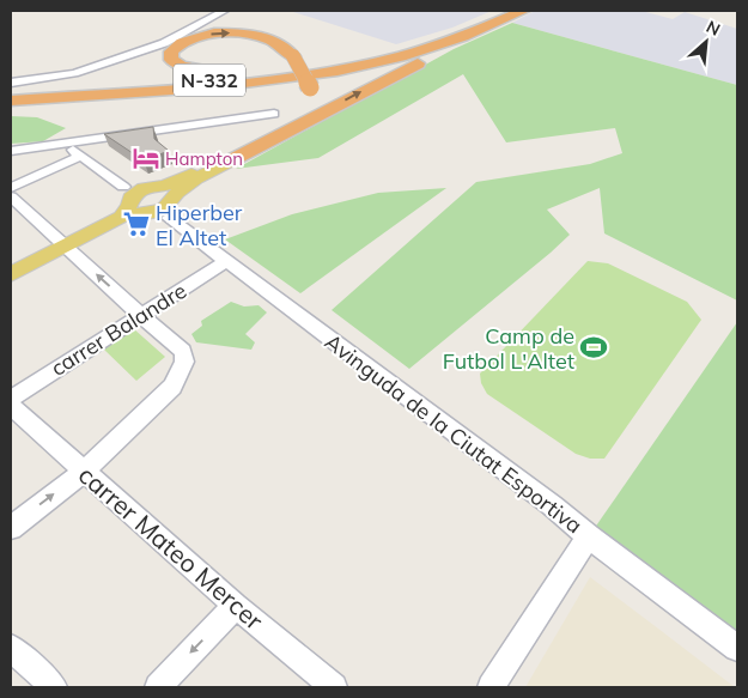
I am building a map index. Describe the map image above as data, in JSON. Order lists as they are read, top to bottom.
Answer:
{
  "streets": {
    "highway": ["N-332"],
    "street": ["carrer Balandre", "Avinguda de la Ciutat Esportiva", "carrer Mateo Mercer"]
  },
  "crossings": [
    ["carrer Balandre", "Avinguda de la Ciutat Esportiva"]
  ],
  "places": {
    "hotel": ["Hampton"],
    "supermarket": ["Hiperber El Altet"],
    "sports": ["Camp de Futbol L'Altet"]
  },
  "north": "top right"
}
